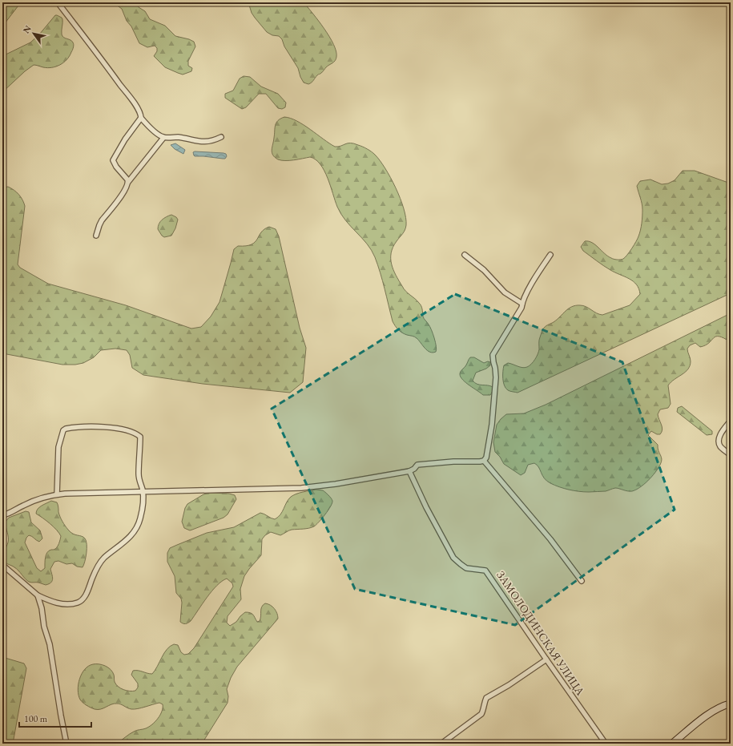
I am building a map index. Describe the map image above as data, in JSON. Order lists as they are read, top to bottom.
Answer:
{
  "streets": {
    "street": ["ЗАМОЛОДИНСКАЯ УЛИЦА"]
  },
  "scale_bar": "100 m",
  "north": "top left"
}
